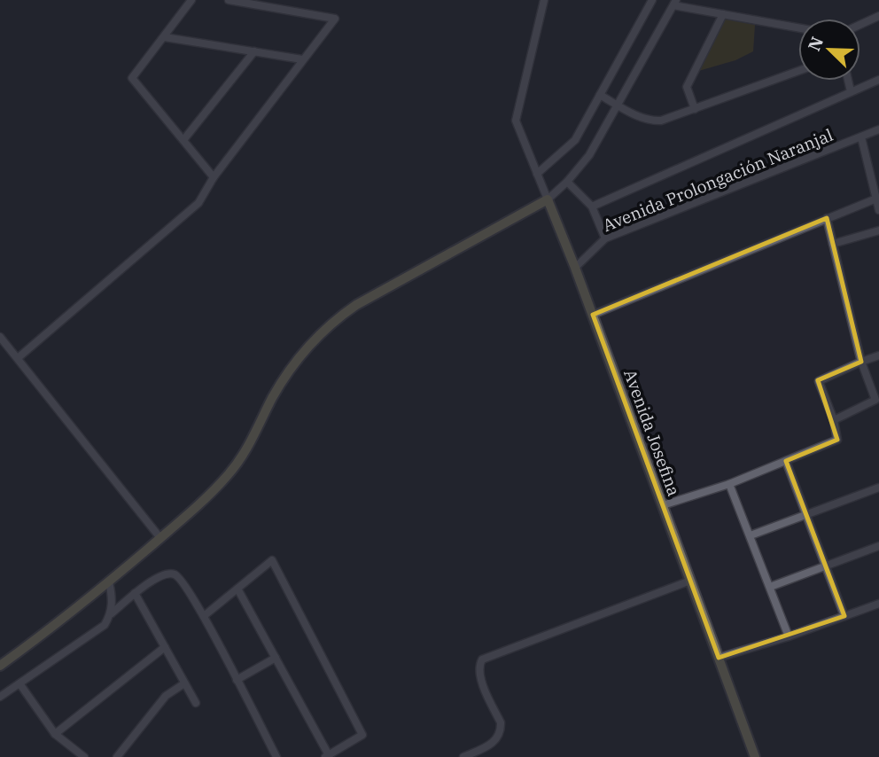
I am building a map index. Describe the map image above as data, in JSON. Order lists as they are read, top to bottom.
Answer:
{
  "streets": {
    "street": ["Avenida Prolongación Naranjal", "Avenida Josefina"]
  },
  "crossings": [
    ["Avenida Prolongación Naranjal", "Avenida Josefina"]
  ],
  "north": "top left"
}
